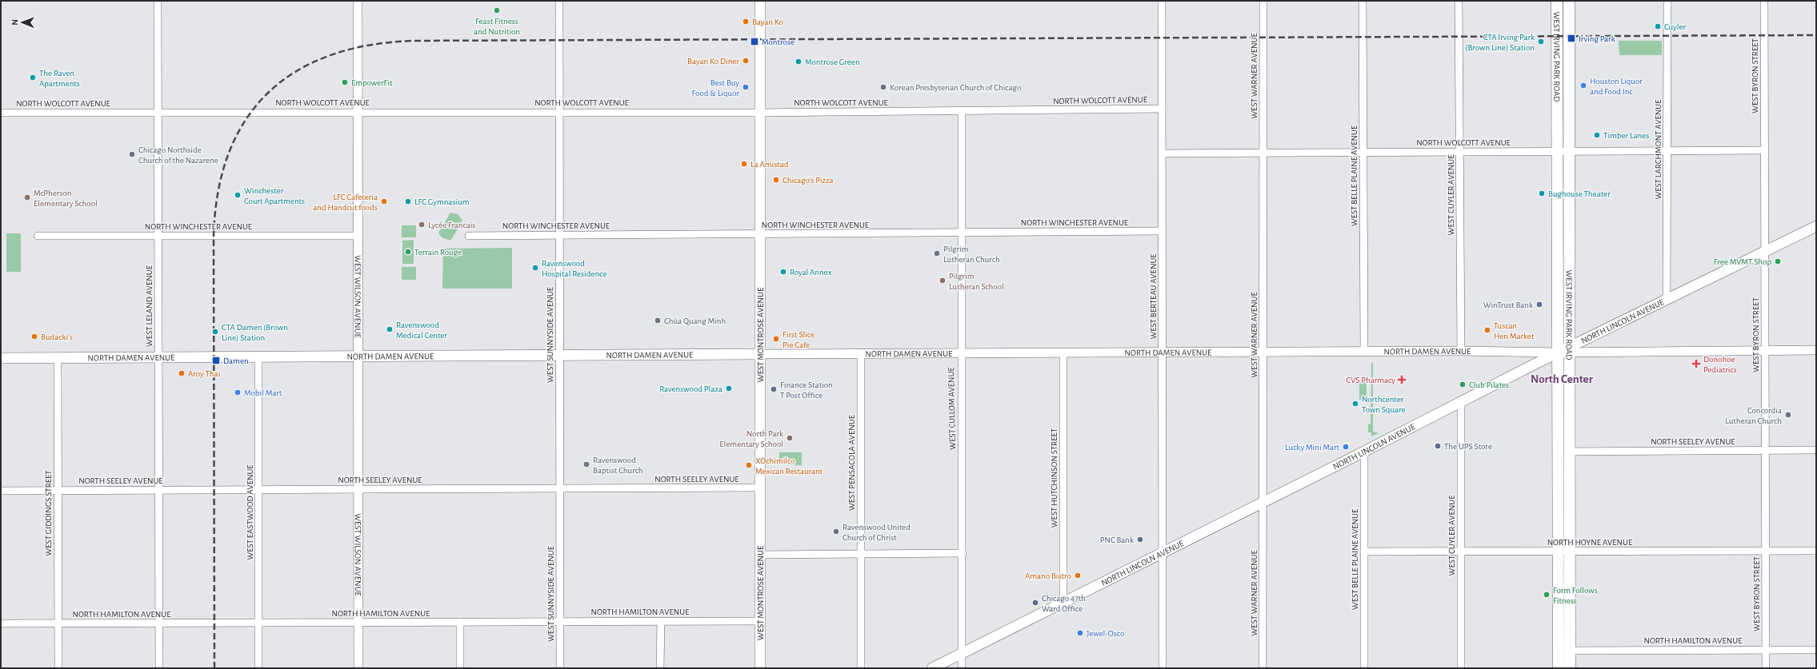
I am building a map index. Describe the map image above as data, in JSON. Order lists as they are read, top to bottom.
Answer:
{
  "streets": {
    "main road": [
      "WEST IRVING PARK ROAD",
      "NORTH LINCOLN AVENUE",
      "WEST MONTROSE AVENUE",
      "NORTH DAMEN AVENUE"
    ],
    "street": [
      "WEST WARNER AVENUE",
      "WEST BYRON STREET",
      "NORTH WOLCOTT AVENUE",
      "WEST LARCHMONT AVENUE",
      "WEST BELLE PLAINE AVENUE",
      "WEST CUYLER AVENUE",
      "NORTH WINCHESTER AVENUE",
      "WEST WILSON AVENUE",
      "WEST BERTEAU AVENUE",
      "WEST LELAND AVENUE",
      "WEST SUNNYSIDE AVENUE",
      "WEST CULLOM AVENUE",
      "NORTH SEELEY AVENUE",
      "WEST PENSACOLA AVENUE",
      "WEST HUTCHINSON STREET",
      "WEST EASTWOOD AVENUE",
      "WEST GIDDINGS STREET",
      "NORTH HOYNE AVENUE",
      "NORTH HAMILTON AVENUE"
    ]
  },
  "crossings": [
    ["WEST IRVING PARK ROAD", "NORTH WOLCOTT AVENUE"],
    ["WEST IRVING PARK ROAD", "NORTH LINCOLN AVENUE"],
    ["WEST IRVING PARK ROAD", "NORTH DAMEN AVENUE"],
    ["WEST IRVING PARK ROAD", "NORTH SEELEY AVENUE"],
    ["WEST IRVING PARK ROAD", "NORTH HOYNE AVENUE"],
    ["WEST IRVING PARK ROAD", "NORTH HAMILTON AVENUE"],
    ["WEST WARNER AVENUE", "NORTH WOLCOTT AVENUE"],
    ["WEST WARNER AVENUE", "NORTH LINCOLN AVENUE"],
    ["WEST WARNER AVENUE", "NORTH DAMEN AVENUE"],
    ["WEST BYRON STREET", "NORTH WOLCOTT AVENUE"],
    ["WEST BYRON STREET", "NORTH LINCOLN AVENUE"],
    ["WEST BYRON STREET", "NORTH DAMEN AVENUE"],
    ["WEST BYRON STREET", "NORTH SEELEY AVENUE"],
    ["WEST BYRON STREET", "NORTH HOYNE AVENUE"],
    ["WEST BYRON STREET", "NORTH HAMILTON AVENUE"],
    ["NORTH WOLCOTT AVENUE", "WEST LARCHMONT AVENUE"],
    ["NORTH WOLCOTT AVENUE", "WEST BELLE PLAINE AVENUE"],
    ["NORTH WOLCOTT AVENUE", "WEST CUYLER AVENUE"],
    ["NORTH WOLCOTT AVENUE", "WEST WILSON AVENUE"],
    ["NORTH WOLCOTT AVENUE", "WEST BERTEAU AVENUE"],
    ["NORTH WOLCOTT AVENUE", "WEST LELAND AVENUE"],
    ["NORTH WOLCOTT AVENUE", "WEST SUNNYSIDE AVENUE"],
    ["NORTH WOLCOTT AVENUE", "WEST MONTROSE AVENUE"],
    ["NORTH WOLCOTT AVENUE", "WEST CULLOM AVENUE"],
    ["WEST LARCHMONT AVENUE", "NORTH LINCOLN AVENUE"],
    ["WEST BELLE PLAINE AVENUE", "NORTH LINCOLN AVENUE"],
    ["WEST BELLE PLAINE AVENUE", "NORTH DAMEN AVENUE"],
    ["WEST BELLE PLAINE AVENUE", "NORTH HOYNE AVENUE"],
    ["WEST CUYLER AVENUE", "NORTH LINCOLN AVENUE"],
    ["WEST CUYLER AVENUE", "NORTH DAMEN AVENUE"],
    ["WEST CUYLER AVENUE", "NORTH HOYNE AVENUE"],
    ["NORTH WINCHESTER AVENUE", "WEST WILSON AVENUE"],
    ["NORTH WINCHESTER AVENUE", "WEST BERTEAU AVENUE"],
    ["NORTH WINCHESTER AVENUE", "WEST LELAND AVENUE"],
    ["NORTH WINCHESTER AVENUE", "WEST SUNNYSIDE AVENUE"],
    ["NORTH WINCHESTER AVENUE", "WEST MONTROSE AVENUE"],
    ["NORTH WINCHESTER AVENUE", "WEST CULLOM AVENUE"],
    ["WEST WILSON AVENUE", "NORTH DAMEN AVENUE"],
    ["WEST WILSON AVENUE", "NORTH SEELEY AVENUE"],
    ["WEST WILSON AVENUE", "NORTH HAMILTON AVENUE"],
    ["WEST BERTEAU AVENUE", "NORTH LINCOLN AVENUE"],
    ["WEST BERTEAU AVENUE", "NORTH DAMEN AVENUE"],
    ["WEST LELAND AVENUE", "NORTH DAMEN AVENUE"],
    ["WEST LELAND AVENUE", "NORTH SEELEY AVENUE"],
    ["WEST LELAND AVENUE", "NORTH HAMILTON AVENUE"],
    ["NORTH LINCOLN AVENUE", "NORTH DAMEN AVENUE"],
    ["NORTH LINCOLN AVENUE", "WEST CULLOM AVENUE"],
    ["NORTH LINCOLN AVENUE", "WEST HUTCHINSON STREET"],
    ["WEST SUNNYSIDE AVENUE", "NORTH DAMEN AVENUE"],
    ["WEST SUNNYSIDE AVENUE", "NORTH SEELEY AVENUE"],
    ["WEST SUNNYSIDE AVENUE", "NORTH HAMILTON AVENUE"],
    ["WEST MONTROSE AVENUE", "NORTH DAMEN AVENUE"],
    ["WEST MONTROSE AVENUE", "NORTH SEELEY AVENUE"],
    ["WEST MONTROSE AVENUE", "NORTH HAMILTON AVENUE"],
    ["NORTH DAMEN AVENUE", "WEST CULLOM AVENUE"],
    ["NORTH DAMEN AVENUE", "WEST PENSACOLA AVENUE"],
    ["NORTH DAMEN AVENUE", "WEST HUTCHINSON STREET"],
    ["NORTH DAMEN AVENUE", "WEST EASTWOOD AVENUE"],
    ["NORTH DAMEN AVENUE", "WEST GIDDINGS STREET"],
    ["NORTH SEELEY AVENUE", "WEST EASTWOOD AVENUE"],
    ["NORTH SEELEY AVENUE", "WEST GIDDINGS STREET"],
    ["WEST EASTWOOD AVENUE", "NORTH HAMILTON AVENUE"],
    ["WEST GIDDINGS STREET", "NORTH HAMILTON AVENUE"]
  ],
  "districts": ["North Center"],
  "places": {
    "other": [
      "Feast Fitness and Nutrition",
      "Bayan Ko",
      "Cuyler",
      "CTA Irving Park (Brown Line) Station",
      "Bayan Ko Diner",
      "Montrose Green",
      "The Raven Apartments",
      "EmpowerFit",
      "Houston Liquor and Food Inc",
      "Best Buy Food & Liquor",
      "Korean Presbyterian Church of Chicago",
      "Timber Lanes",
      "Chicago Northside Church of the Nazarene",
      "La Amistad",
      "Chicago's Pizza",
      "Bughouse Theater",
      "Winchester Court Apartments",
      "McPherson Elementary School",
      "LFC Cafeteria and Handcut foods",
      "LFC Gymnasium",
      "Lycée Francais",
      "Terrain Rouge",
      "Pilgrim Lutheran Church",
      "Free MVMT Shop",
      "Ravenswood Hospital Residence",
      "Royal Annex",
      "Pilgrim Lutheran School",
      "WinTrust Bank",
      "Chùa Quang Minh",
      "Ravenswood Medical Center",
      "Tuscan Hen Market",
      "CTA Damen (Brown Line) Station",
      "Budacki's",
      "First Slice Pie Cafe",
      "Aroy Thai",
      "Club Pilates",
      "Ravenswood Plaza",
      "Finance Station T Post Office",
      "Mobil Mart",
      "Northcenter Town Square",
      "Concordia Lutheran Church",
      "North Park Elementary School",
      "The UPS Store",
      "Lucky Mini Mart",
      "Ravenswood Baptist Church",
      "XOchimilco Mexican Restaurant",
      "Ravenswood United Church of Christ",
      "PNC Bank",
      "Amano Bistro",
      "Form Follows Fitness",
      "Chicago 47th Ward Office",
      "Jewel-Osco"
    ],
    "transit": ["Irving Park", "Montrose", "Damen"],
    "health": ["Donohoe Pediatrics", "CVS Pharmacy"]
  },
  "north": "left"
}
